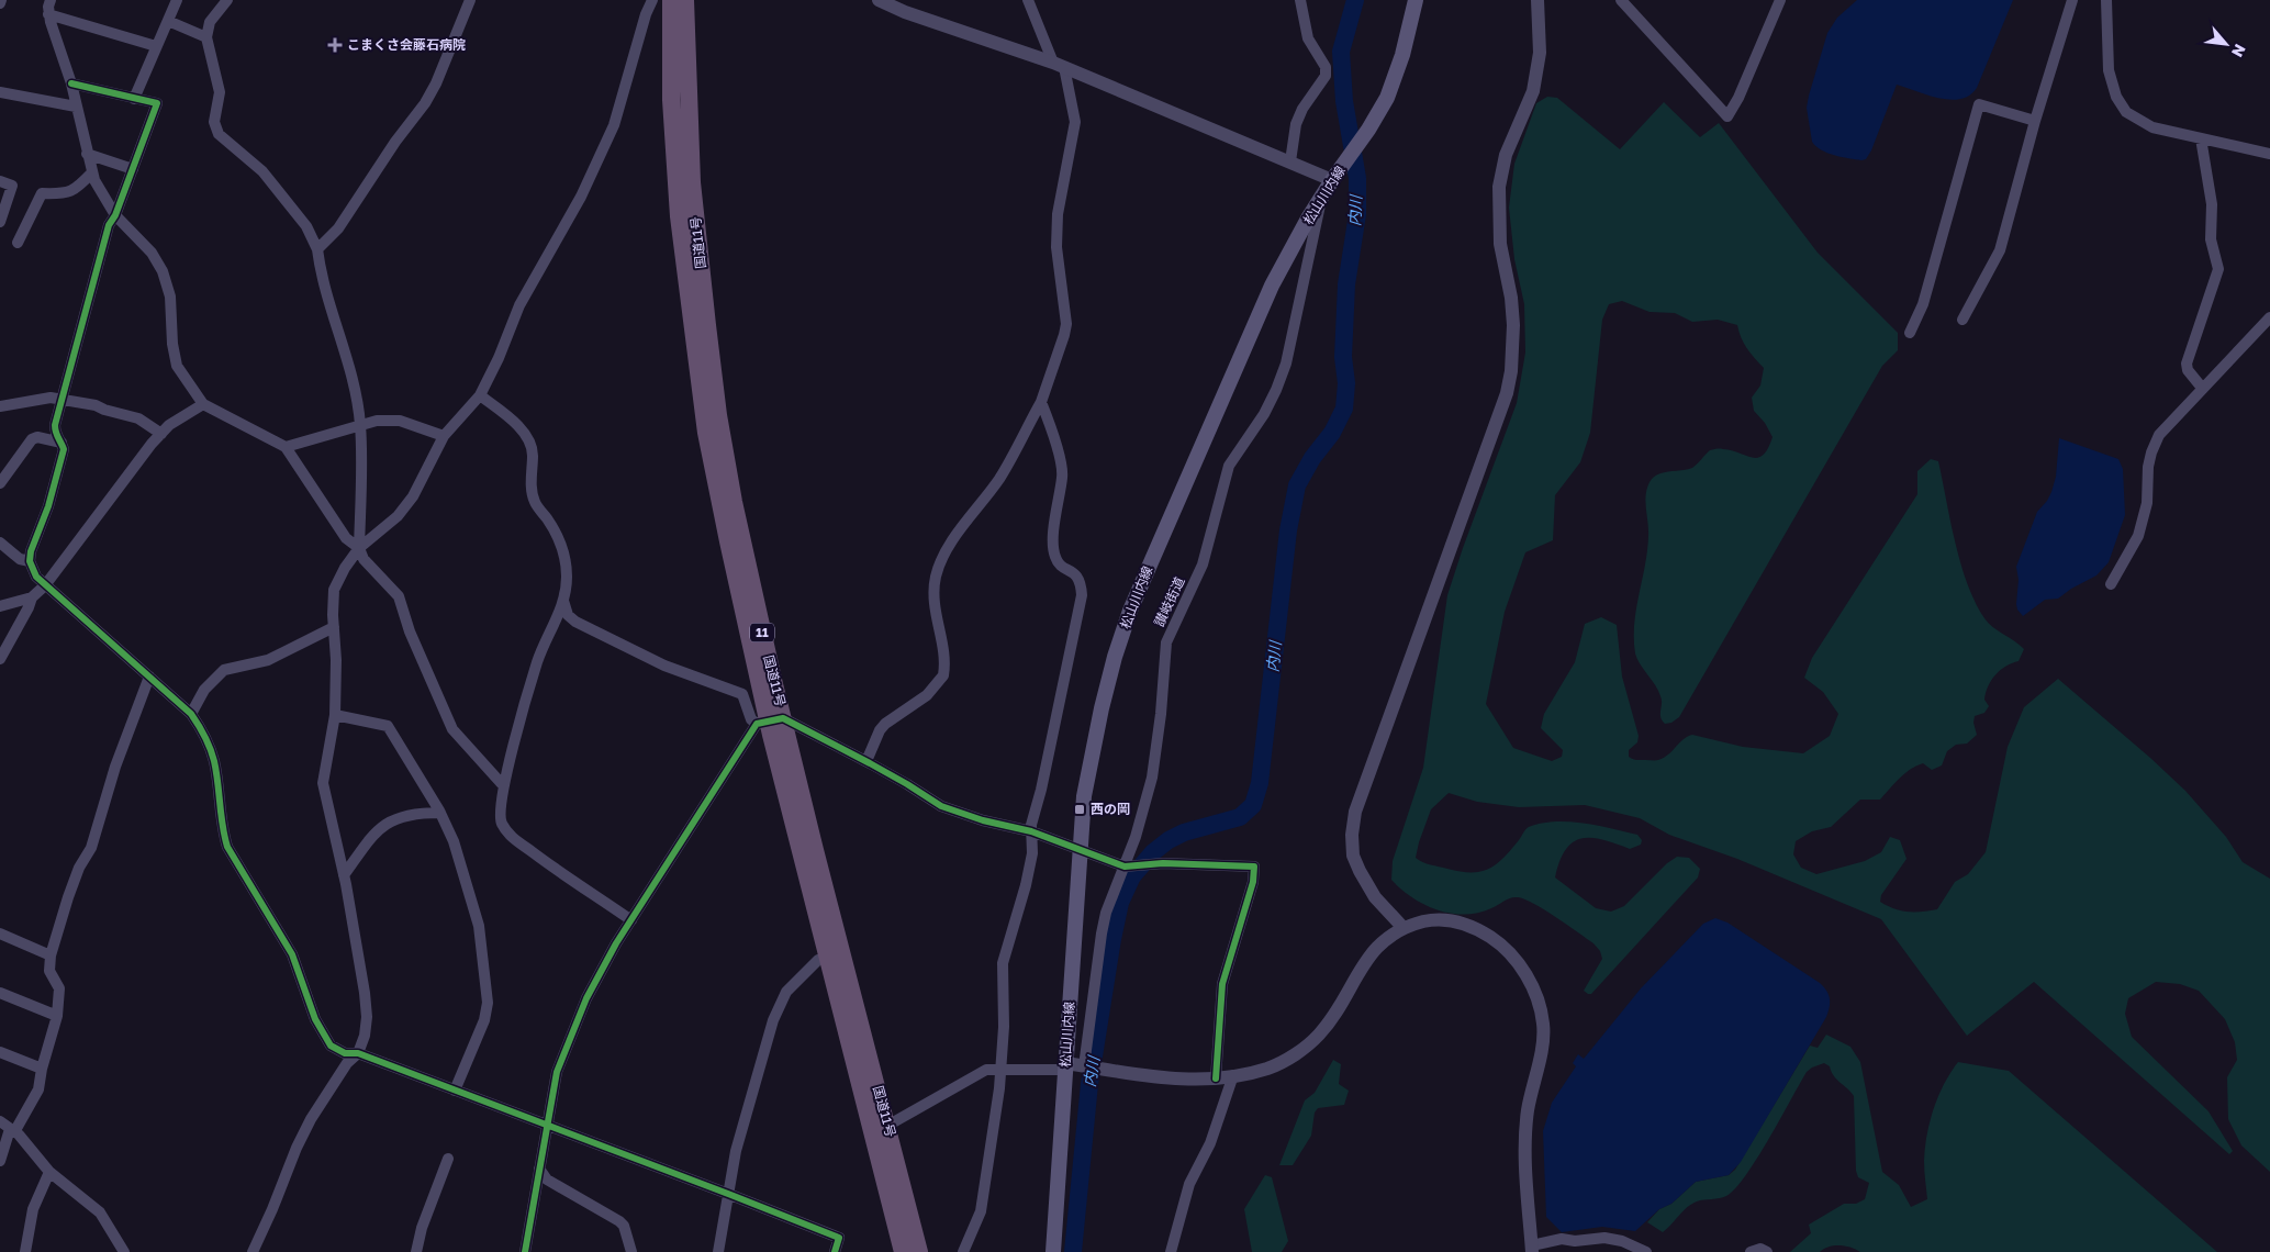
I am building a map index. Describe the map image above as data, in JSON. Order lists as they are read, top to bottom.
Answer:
{
  "streets": {
    "highway": ["国道11号", "11"],
    "main road": ["松山川内線"],
    "street": ["讃岐街道"]
  },
  "crossings": [
    ["松山川内線", "讃岐街道"]
  ],
  "water": ["内川"],
  "places": {
    "health": ["こまくさ会藤石病院"],
    "transit": ["西の岡"]
  },
  "north": "bottom right"
}
